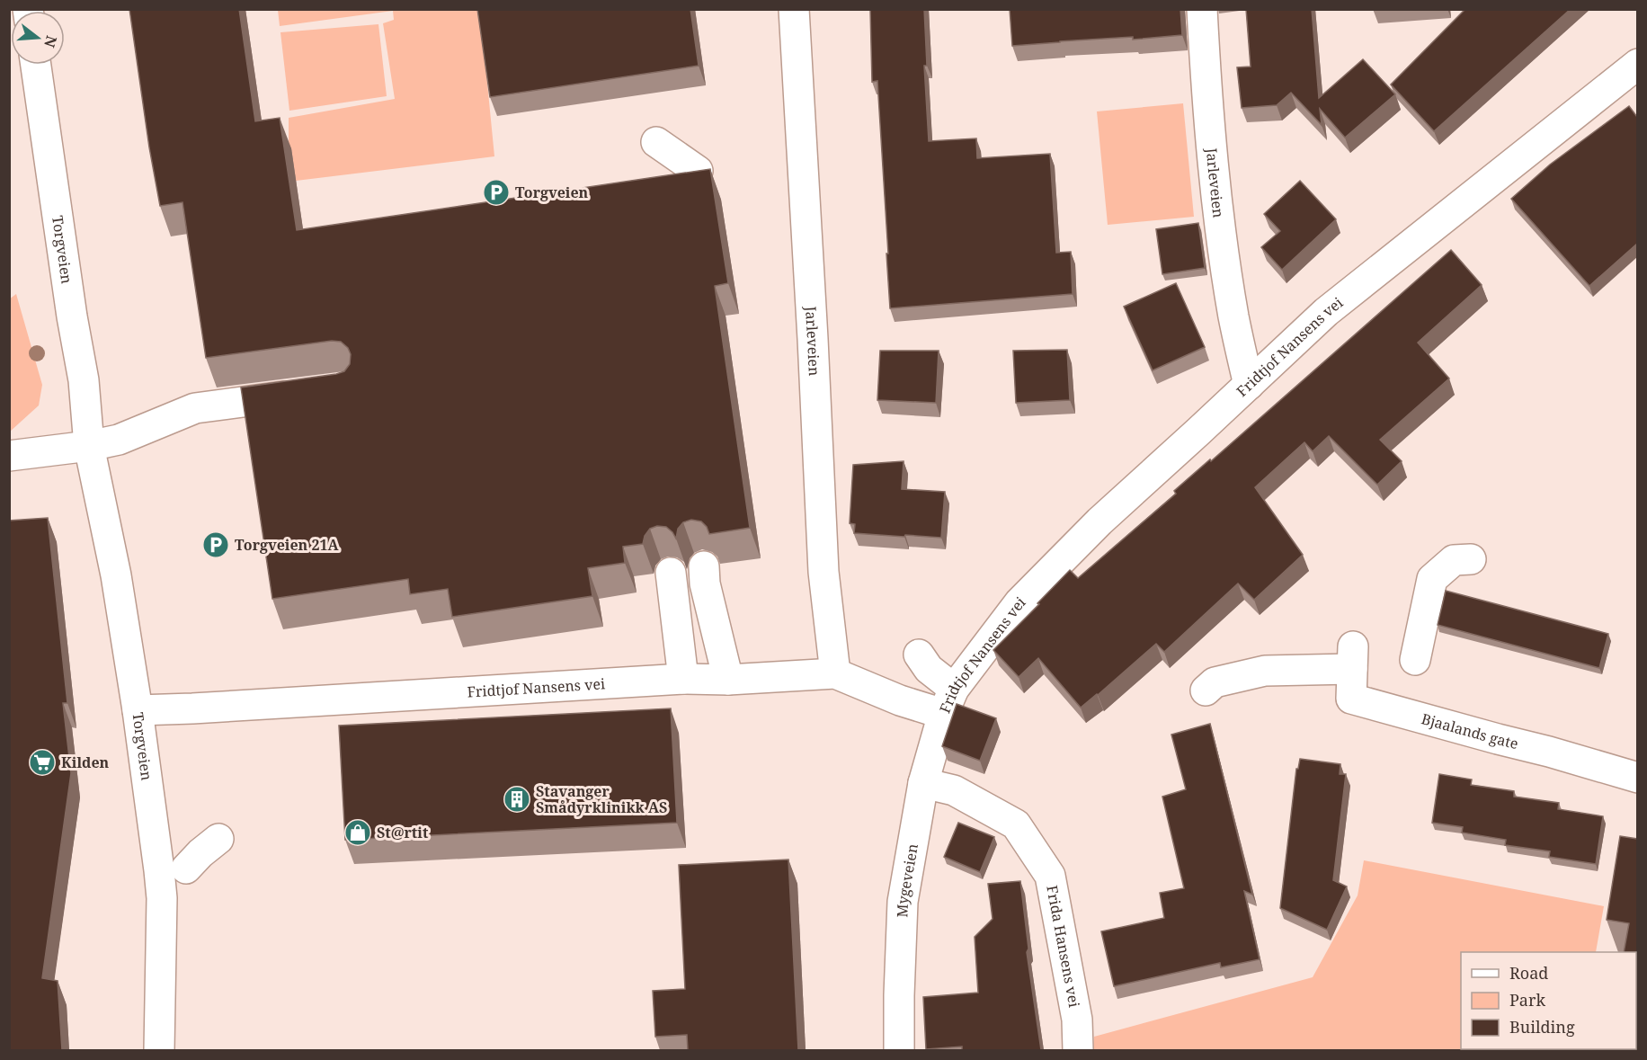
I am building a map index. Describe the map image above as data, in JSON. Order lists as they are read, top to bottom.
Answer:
{
  "streets": {
    "street": [
      "Jarleveien",
      "Torgveien",
      "Fridtjof Nansens vei",
      "Bjaalands gate",
      "Mygeveien",
      "Frida Hansens vei"
    ]
  },
  "crossings": [
    ["Jarleveien", "Fridtjof Nansens vei"],
    ["Torgveien", "Fridtjof Nansens vei"],
    ["Fridtjof Nansens vei", "Mygeveien"],
    ["Mygeveien", "Frida Hansens vei"]
  ],
  "places": {
    "parking": ["Torgveien", "Torgveien 21A"],
    "supermarket": ["Kilden"],
    "building": ["Stavanger Smådyrklinikk AS"],
    "shop": ["St@rtit"]
  },
  "legend": ["Road", "Park", "Building"],
  "north": "right"
}
